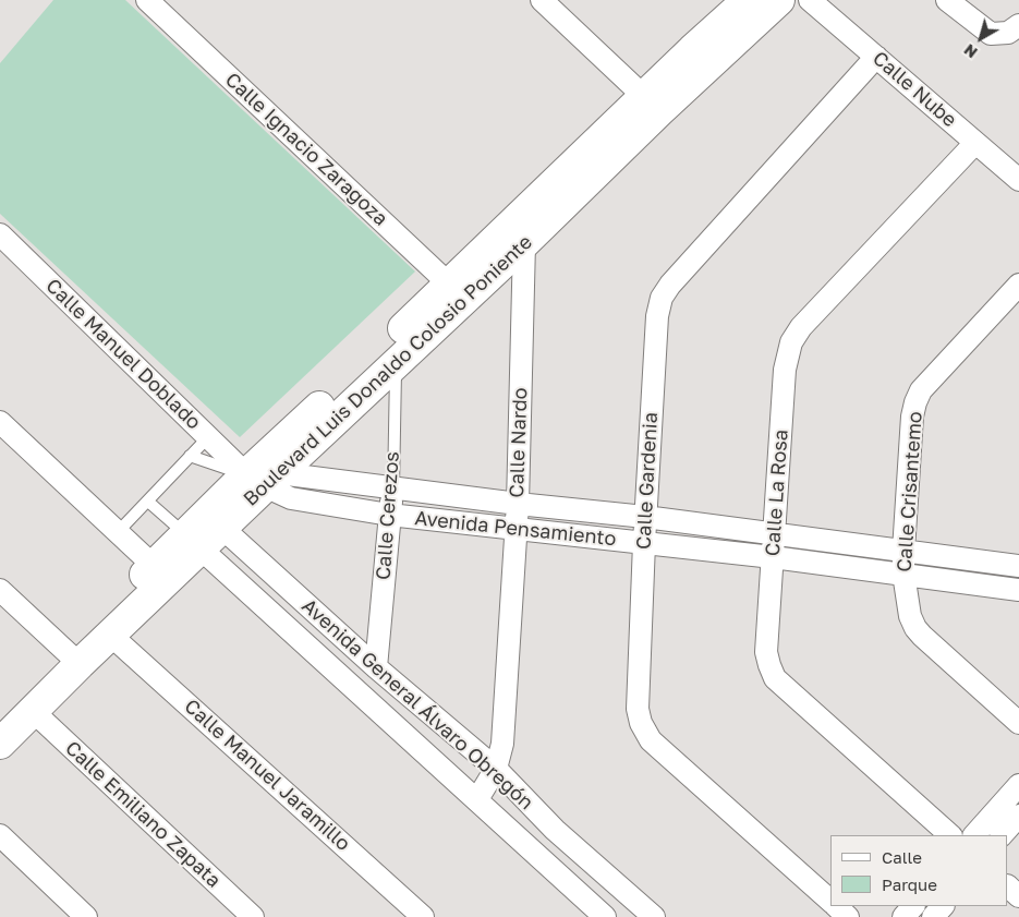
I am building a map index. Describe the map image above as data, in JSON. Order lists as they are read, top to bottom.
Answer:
{
  "streets": {
    "main road": ["Boulevard Luis Donaldo Colosio Poniente"],
    "street": [
      "Calle Nube",
      "Calle Ignacio Zaragoza",
      "Calle Manuel Doblado",
      "Calle Nardo",
      "Calle Gardenia",
      "Calle Crisantemo",
      "Calle La Rosa",
      "Calle Cerezos",
      "Avenida Pensamiento",
      "Avenida General Álvaro Obregón",
      "Calle Manuel Jaramillo",
      "Calle Emiliano Zapata"
    ]
  },
  "crossings": [
    ["Calle Nube", "Calle Gardenia"],
    ["Calle Nube", "Calle La Rosa"],
    ["Calle Ignacio Zaragoza", "Boulevard Luis Donaldo Colosio Poniente"],
    ["Calle Manuel Doblado", "Boulevard Luis Donaldo Colosio Poniente"],
    ["Calle Manuel Doblado", "Avenida Pensamiento"],
    ["Boulevard Luis Donaldo Colosio Poniente", "Calle Nardo"],
    ["Boulevard Luis Donaldo Colosio Poniente", "Calle Cerezos"],
    ["Boulevard Luis Donaldo Colosio Poniente", "Avenida Pensamiento"],
    ["Boulevard Luis Donaldo Colosio Poniente", "Avenida General Álvaro Obregón"],
    ["Boulevard Luis Donaldo Colosio Poniente", "Calle Manuel Jaramillo"],
    ["Boulevard Luis Donaldo Colosio Poniente", "Calle Emiliano Zapata"],
    ["Calle Nardo", "Avenida Pensamiento"],
    ["Calle Nardo", "Avenida General Álvaro Obregón"],
    ["Calle Gardenia", "Avenida Pensamiento"],
    ["Calle Crisantemo", "Avenida Pensamiento"],
    ["Calle La Rosa", "Avenida Pensamiento"],
    ["Calle Cerezos", "Avenida Pensamiento"],
    ["Calle Cerezos", "Avenida General Álvaro Obregón"]
  ],
  "legend": ["Calle", "Parque"],
  "north": "bottom left"
}
